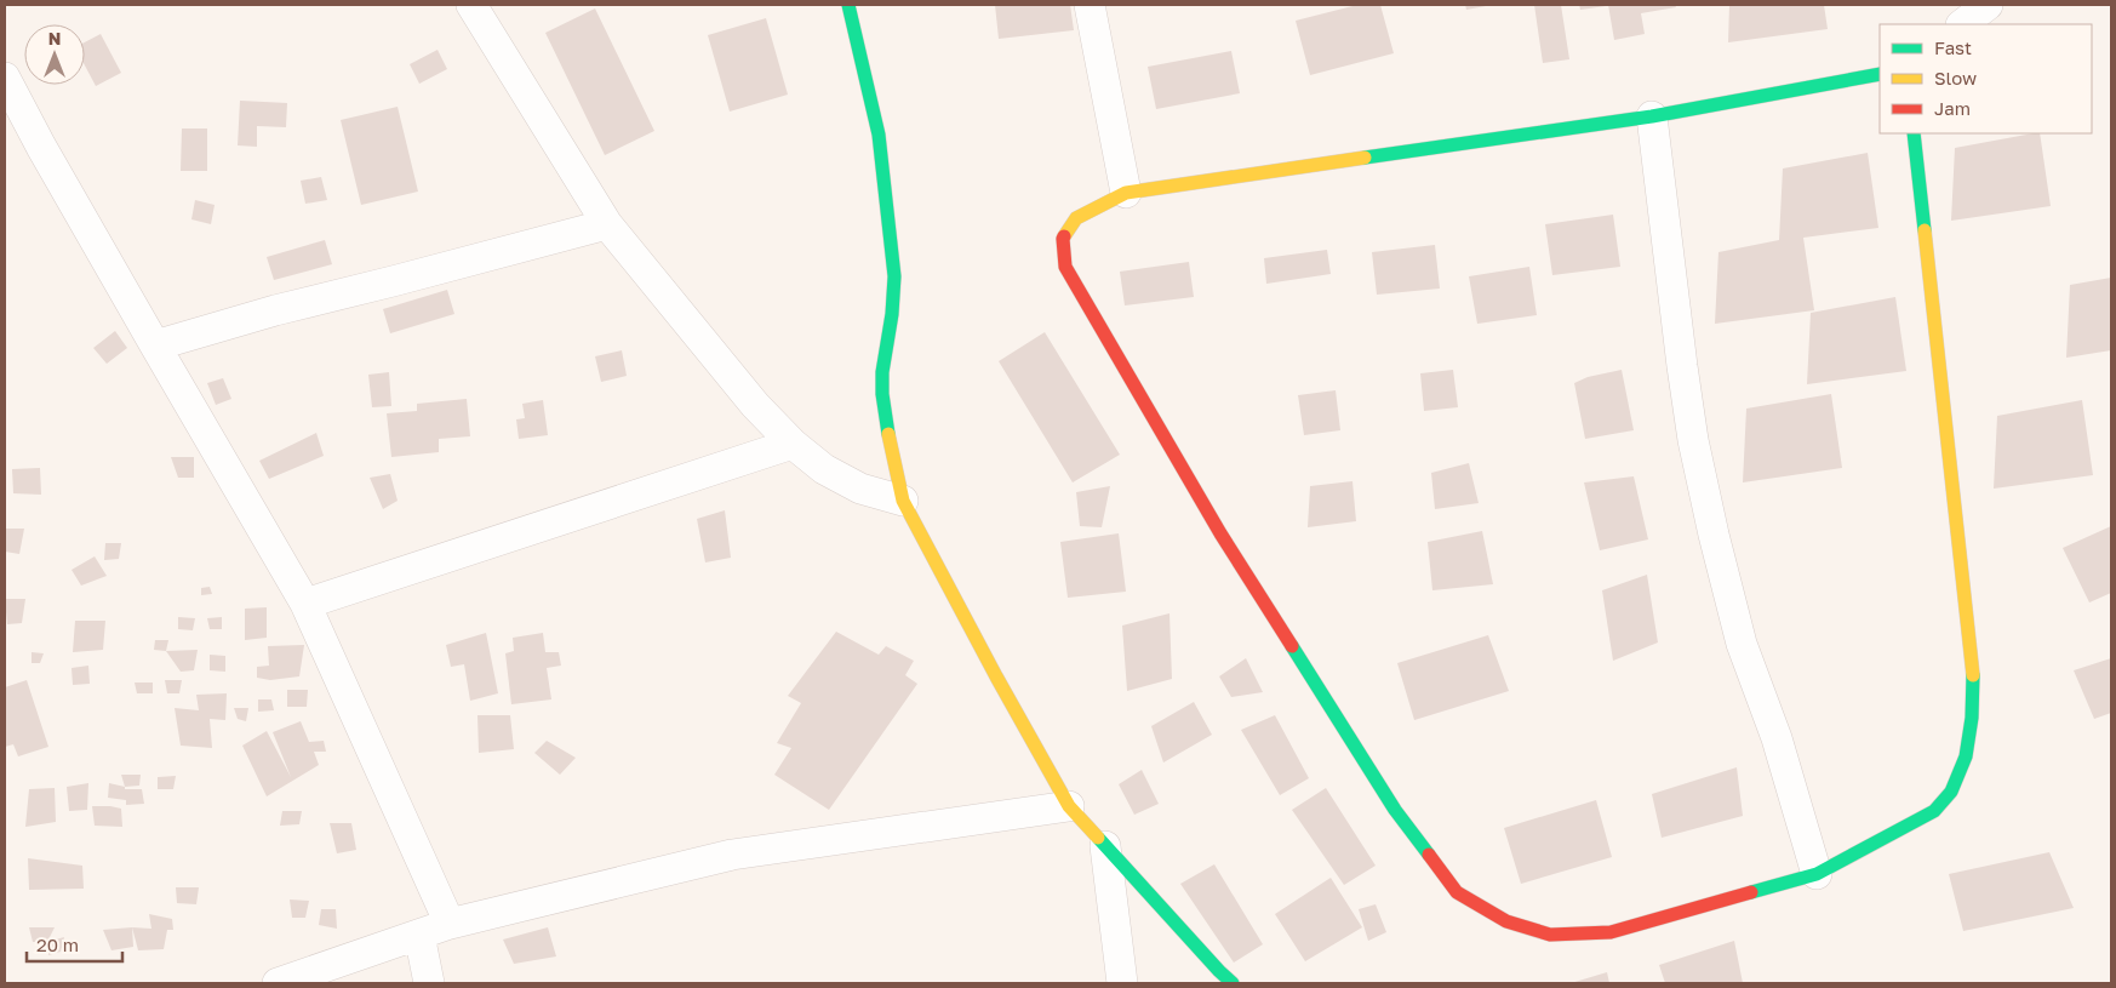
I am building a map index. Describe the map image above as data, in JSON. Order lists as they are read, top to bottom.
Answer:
{
  "legend": ["Fast", "Slow", "Jam"],
  "scale_bar": "20 m",
  "north": "top"
}
